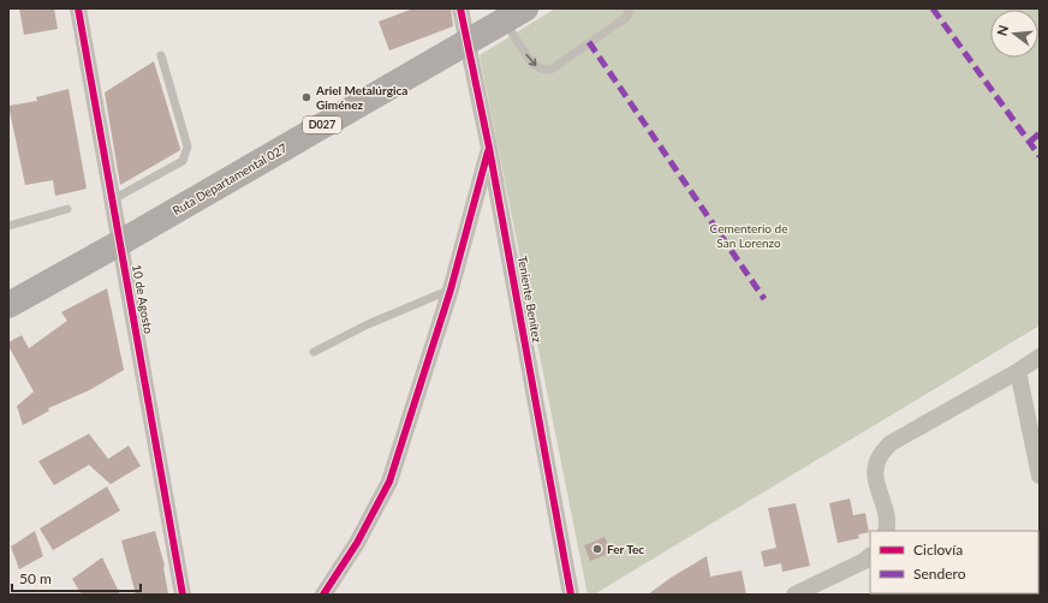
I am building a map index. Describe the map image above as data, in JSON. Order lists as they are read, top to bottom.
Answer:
{
  "streets": {
    "main road": ["D027", "Ruta Departamental 027"],
    "street": ["10 de Agosto", "Teniente Benítez"]
  },
  "crossings": [
    ["Ruta Departamental 027", "10 de Agosto"],
    ["Ruta Departamental 027", "Teniente Benítez"]
  ],
  "parks": ["Cementerio de San Lorenzo"],
  "places": ["Ariel Metalúrgica Giménez", "Fer Tec"],
  "legend": ["Ciclovía", "Sendero"],
  "scale_bar": "50 m",
  "north": "left"
}
